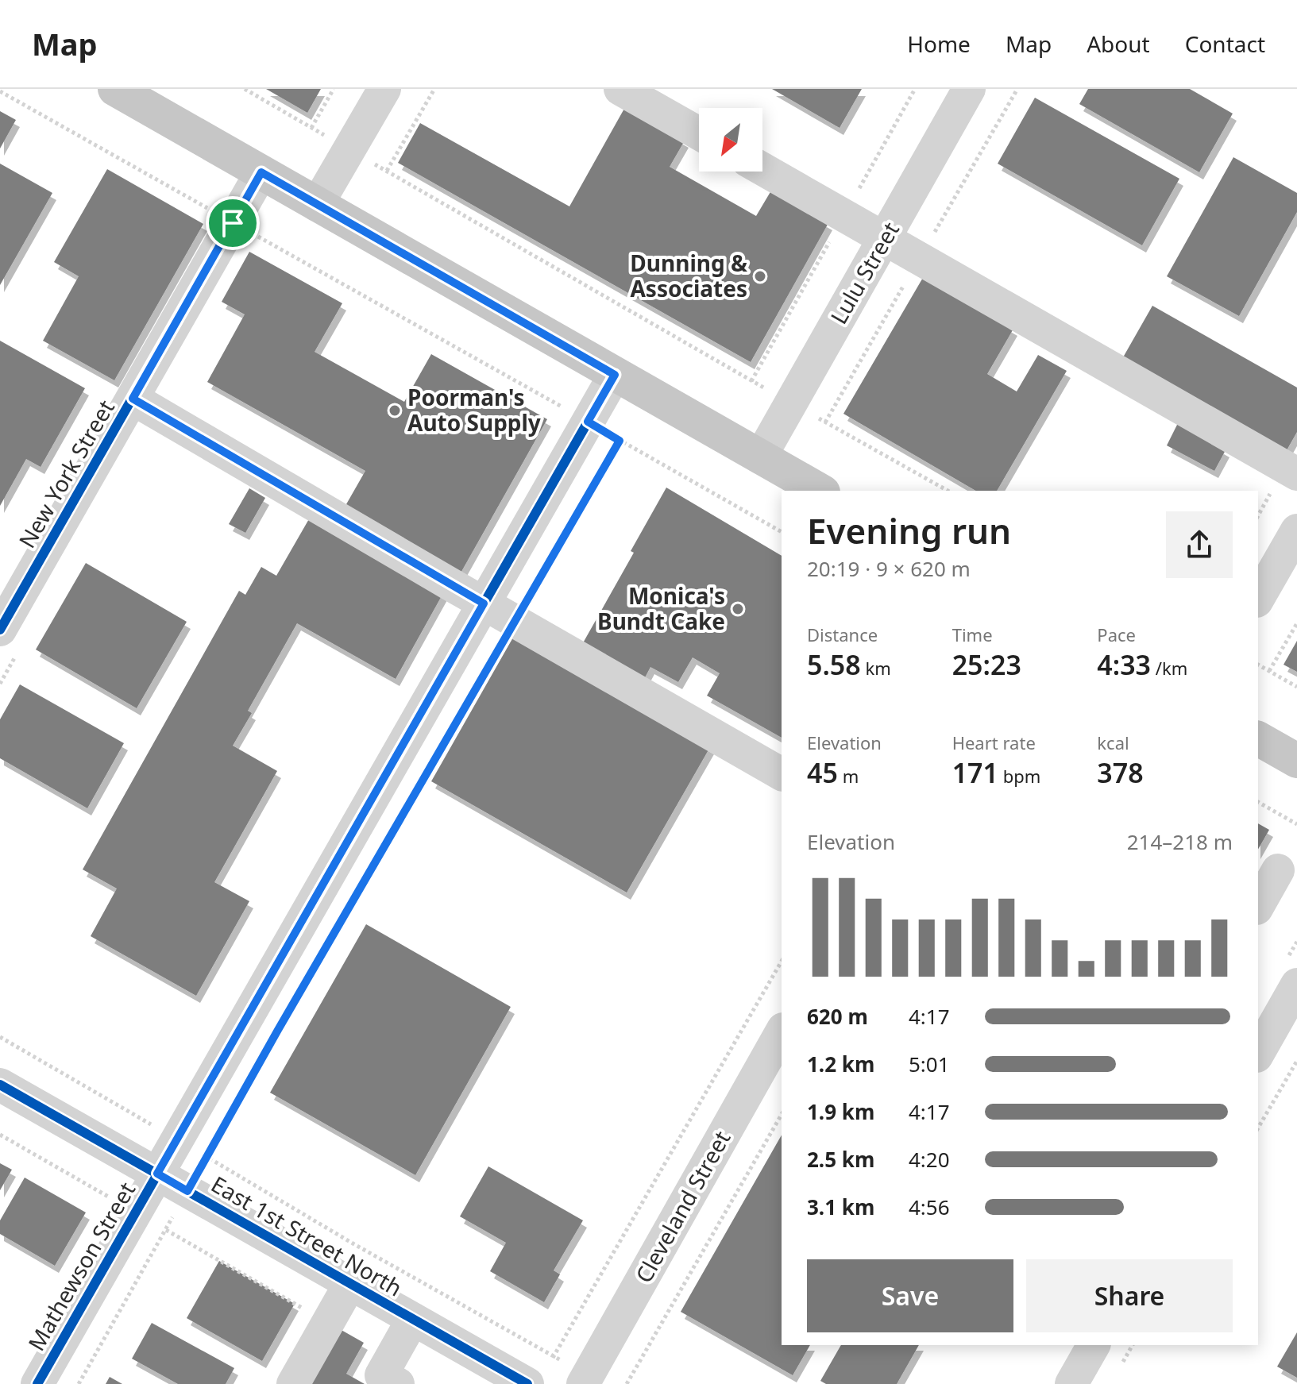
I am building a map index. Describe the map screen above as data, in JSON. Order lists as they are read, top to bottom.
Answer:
{
  "streets": {
    "street": [
      "Lulu Street",
      "New York Street",
      "Cleveland Street",
      "East 1st Street North",
      "Mathewson Street"
    ]
  },
  "crossings": [
    ["East 1st Street North", "Mathewson Street"]
  ],
  "places": ["Dunning & Associates", "Poorman's Auto Supply", "Monica's Bundt Cake"],
  "north": "bottom left",
  "page": {
    "header": "Map",
    "nav": [
      "Home",
      "Map",
      "About",
      "Contact"
    ],
    "heading": ["Evening run", "20:19 · 9 × 620 m"],
    "stats": [
      ["Distance", "5.58 km"],
      ["Time", "25:23"],
      ["Pace", "4:33 /km"],
      ["Elevation", "45 m"],
      ["Heart rate", "171 bpm"],
      ["kcal", "378"]
    ],
    "chart": ["Elevation", "214–218 m"],
    "list": [
      {
        "name": "620 m",
        "note": "4:17"
      },
      {
        "name": "1.2 km",
        "note": "5:01"
      },
      {
        "name": "1.9 km",
        "note": "4:17"
      },
      {
        "name": "2.5 km",
        "note": "4:20"
      },
      {
        "name": "3.1 km",
        "note": "4:56"
      }
    ],
    "buttons": ["Save", "Share"]
  }
}
